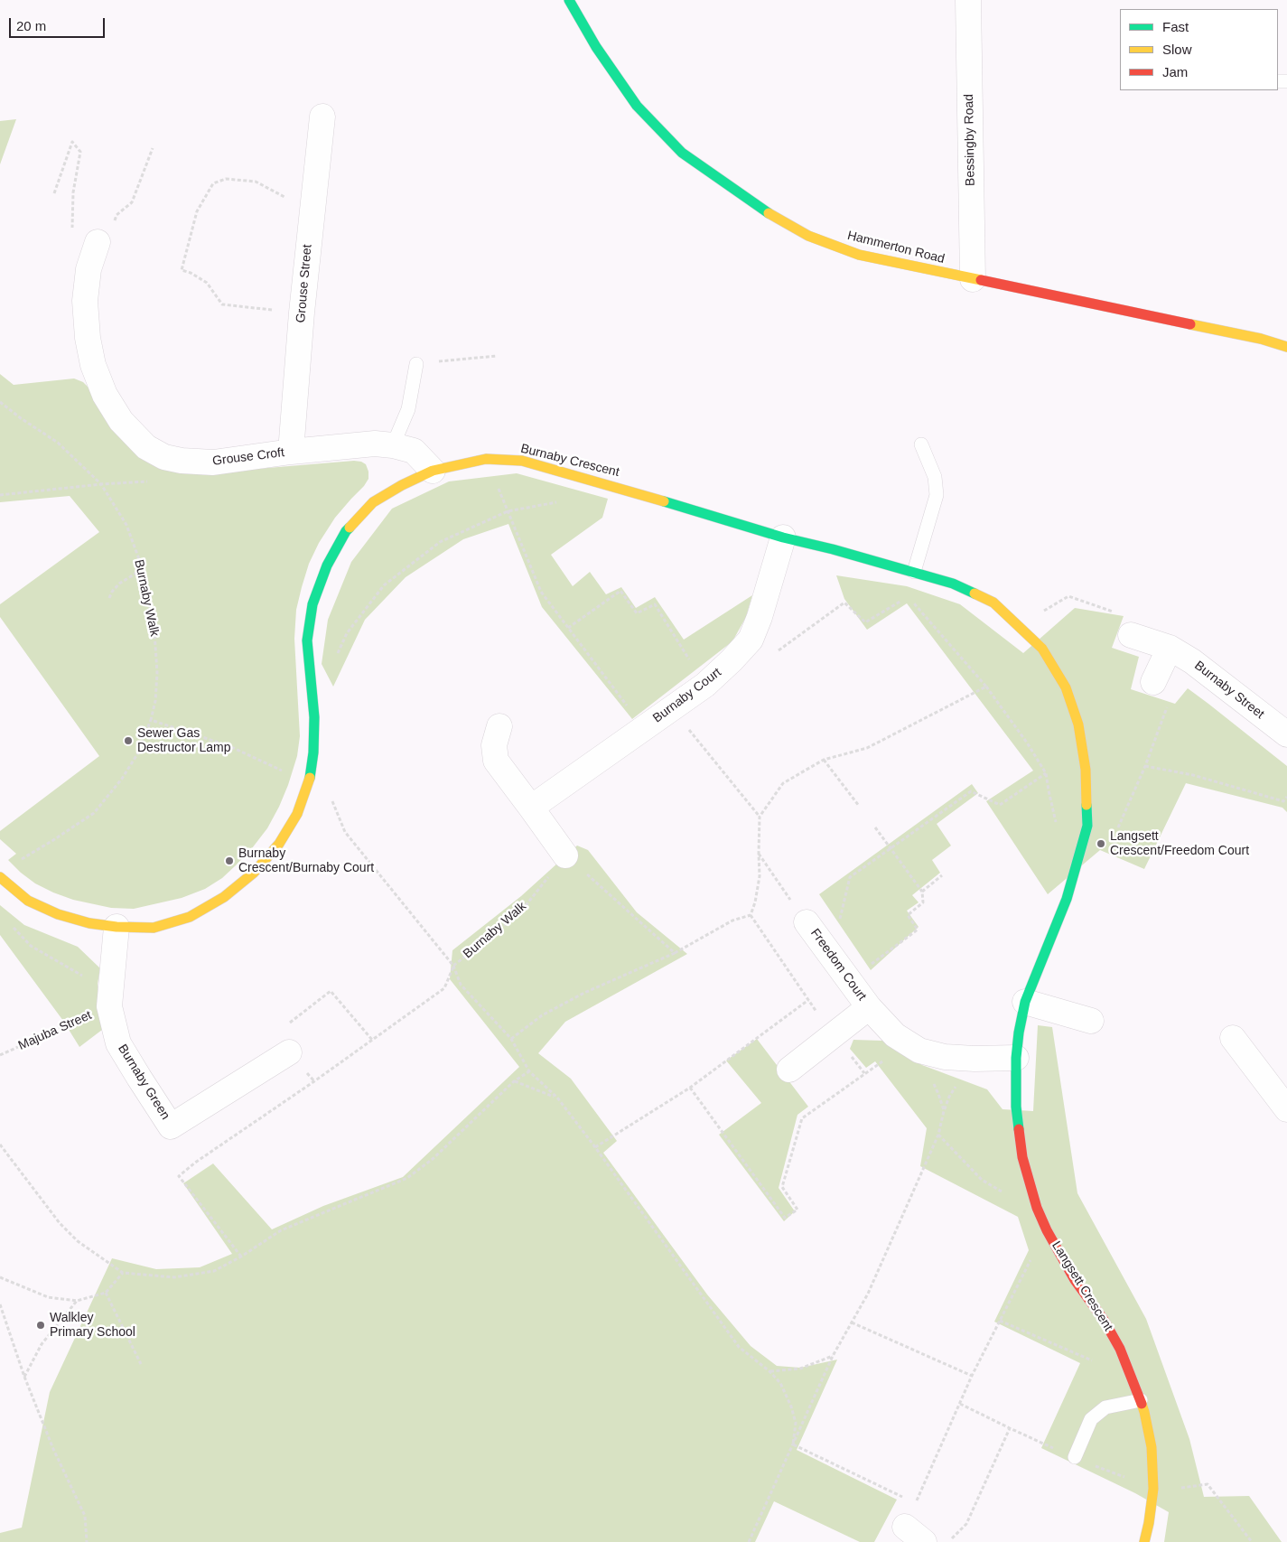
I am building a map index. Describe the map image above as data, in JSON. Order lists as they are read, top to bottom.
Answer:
{
  "streets": {
    "street": [
      "Bessingby Road",
      "Hammerton Road",
      "Grouse Street",
      "Grouse Croft",
      "Burnaby Crescent",
      "Burnaby Street",
      "Burnaby Court",
      "Freedom Court",
      "Burnaby Green",
      "Langsett Crescent"
    ],
    "path": ["Burnaby Walk", "Majuba Street"]
  },
  "crossings": [
    ["Bessingby Road", "Hammerton Road"],
    ["Grouse Street", "Grouse Croft"],
    ["Grouse Croft", "Burnaby Crescent"],
    ["Burnaby Crescent", "Burnaby Walk"],
    ["Burnaby Crescent", "Burnaby Court"],
    ["Burnaby Crescent", "Burnaby Green"],
    ["Burnaby Crescent", "Langsett Crescent"],
    ["Freedom Court", "Langsett Crescent"],
    ["Majuba Street", "Burnaby Green"]
  ],
  "places": [
    "Sewer Gas Destructor Lamp",
    "Langsett Crescent/Freedom Court",
    "Burnaby Crescent/Burnaby Court",
    "Walkley Primary School"
  ],
  "legend": ["Fast", "Slow", "Jam"],
  "scale_bar": "20 m"
}
